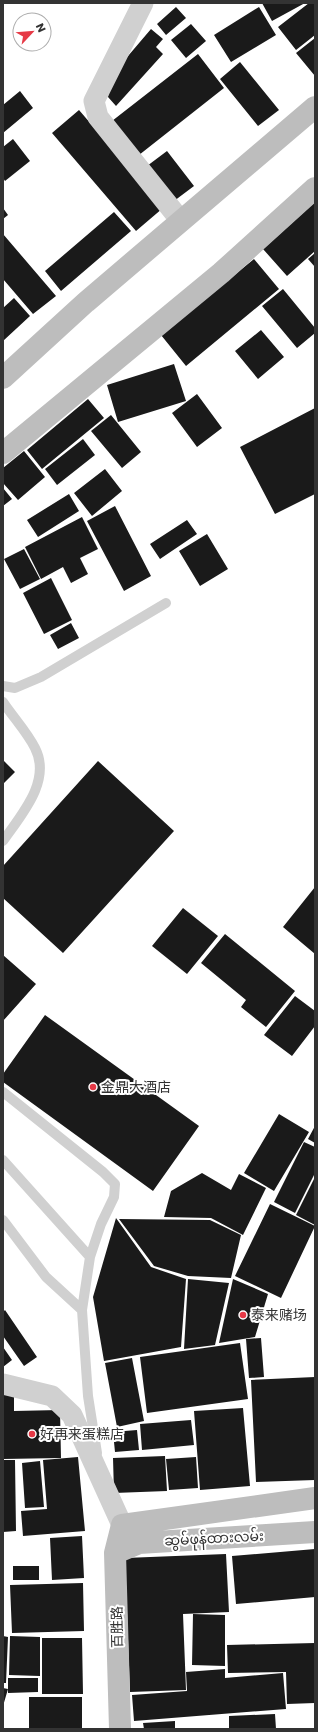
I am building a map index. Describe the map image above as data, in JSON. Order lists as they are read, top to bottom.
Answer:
{
  "streets": {
    "main road": ["ဆွမ်ဖုန်ထားလမ်း", "百胜路"]
  },
  "crossings": [
    ["ဆွမ်ဖုန်ထားလမ်း", "百胜路"]
  ],
  "places": ["金鼎大酒店", "泰来赌场", "好再来蛋糕店"],
  "north": "top right"
}
